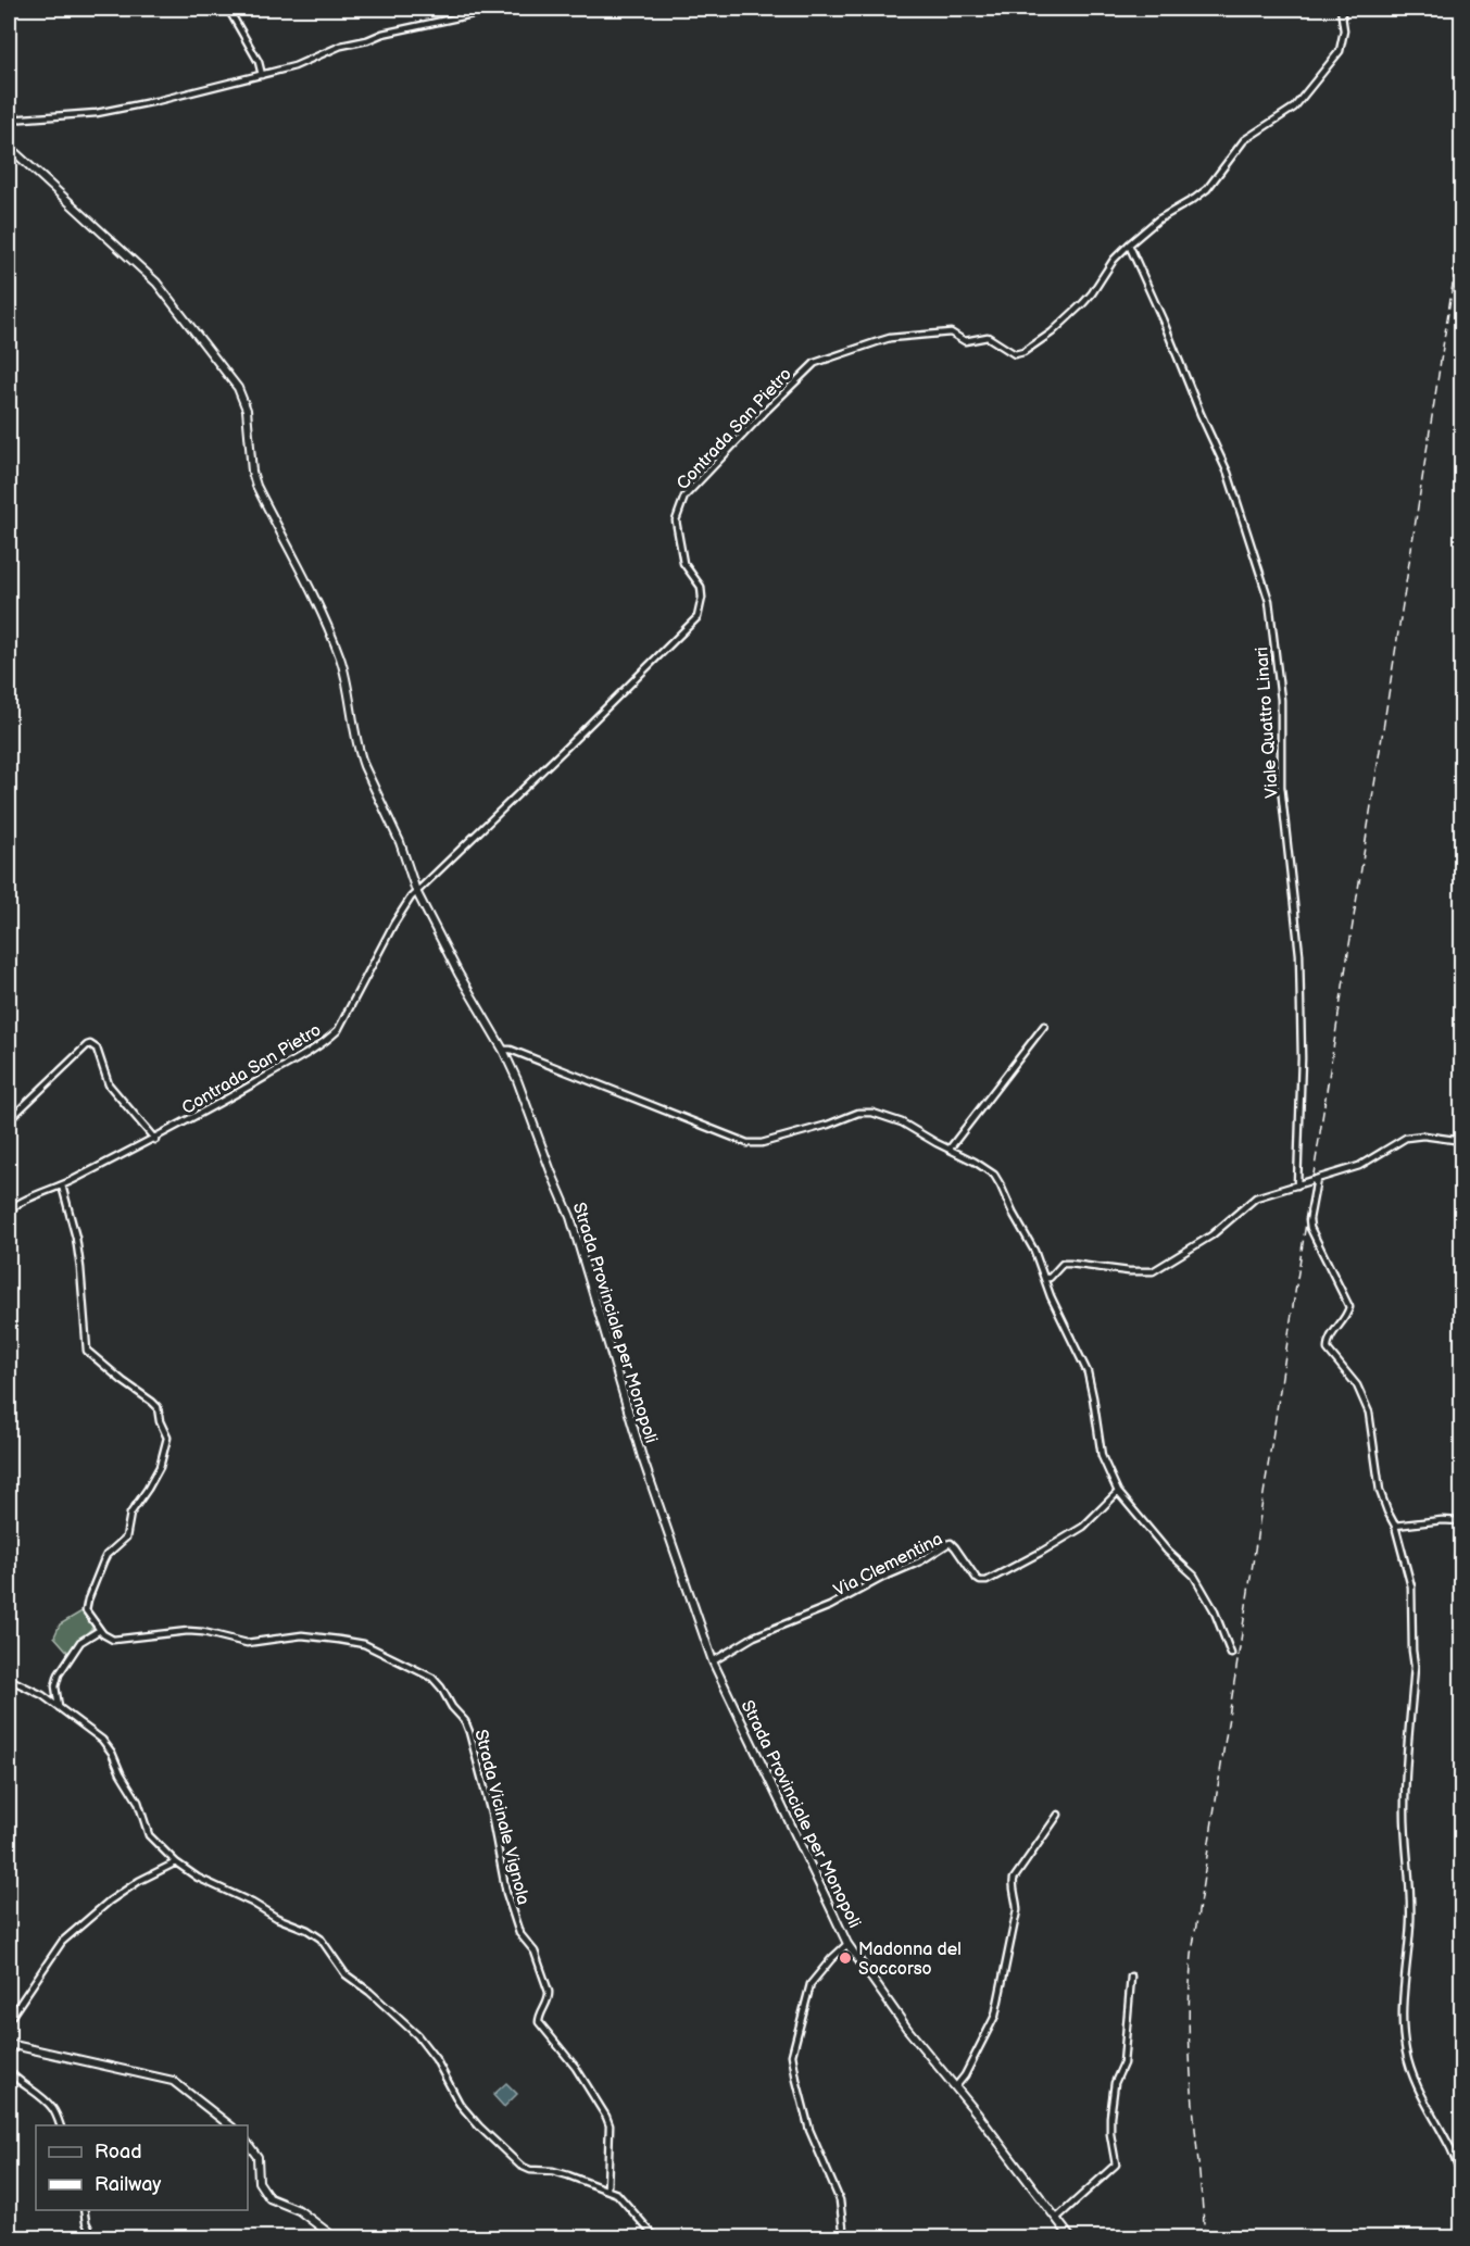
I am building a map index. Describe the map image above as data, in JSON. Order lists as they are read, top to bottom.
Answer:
{
  "streets": {
    "street": [
      "Contrada San Pietro",
      "Viale Quattro Linari",
      "Strada Provinciale per Monopoli",
      "Via Clementina",
      "Strada Vicinale Vignola"
    ]
  },
  "crossings": [
    ["Contrada San Pietro", "Viale Quattro Linari"],
    ["Contrada San Pietro", "Strada Provinciale per Monopoli"],
    ["Strada Provinciale per Monopoli", "Via Clementina"]
  ],
  "places": ["Madonna del Soccorso"],
  "legend": ["Road", "Railway"]
}
